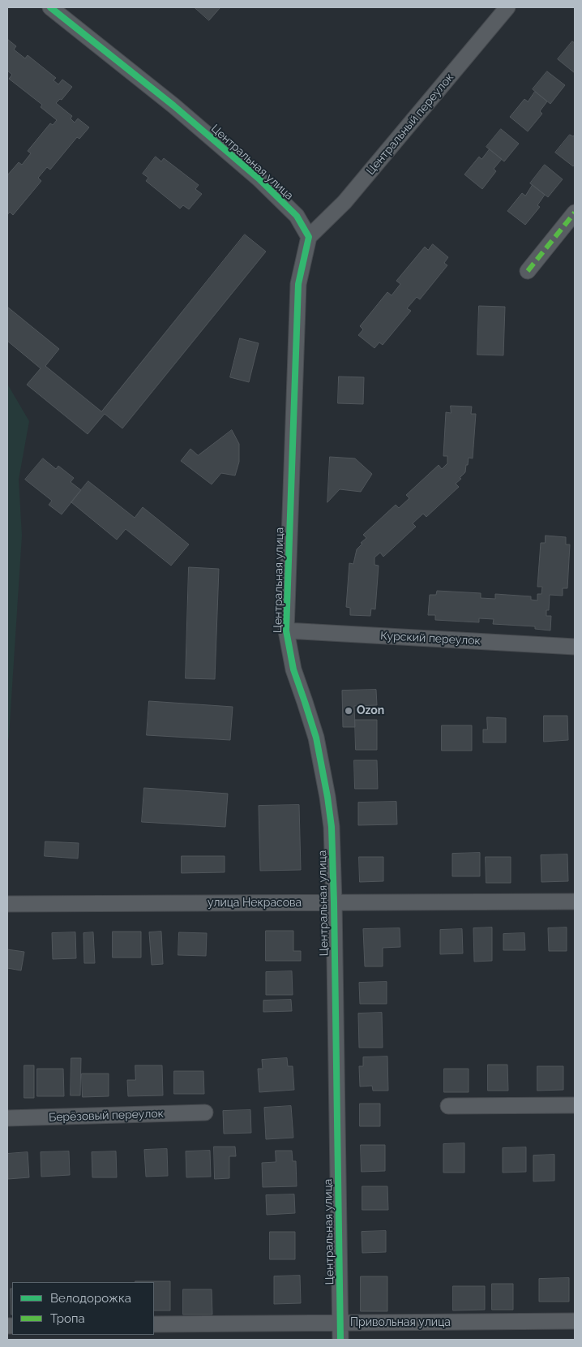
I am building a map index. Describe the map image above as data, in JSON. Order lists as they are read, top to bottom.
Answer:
{
  "streets": {
    "street": [
      "Центральный переулок",
      "Центральная улица",
      "Курский переулок",
      "улица Некрасова",
      "Берёзовый переулок",
      "Привольная улица"
    ]
  },
  "crossings": [
    ["Центральный переулок", "Центральная улица"],
    ["Центральная улица", "Курский переулок"],
    ["Центральная улица", "улица Некрасова"],
    ["Центральная улица", "Привольная улица"]
  ],
  "places": ["Ozon"],
  "legend": ["Велодорожка", "Тропа"]
}
